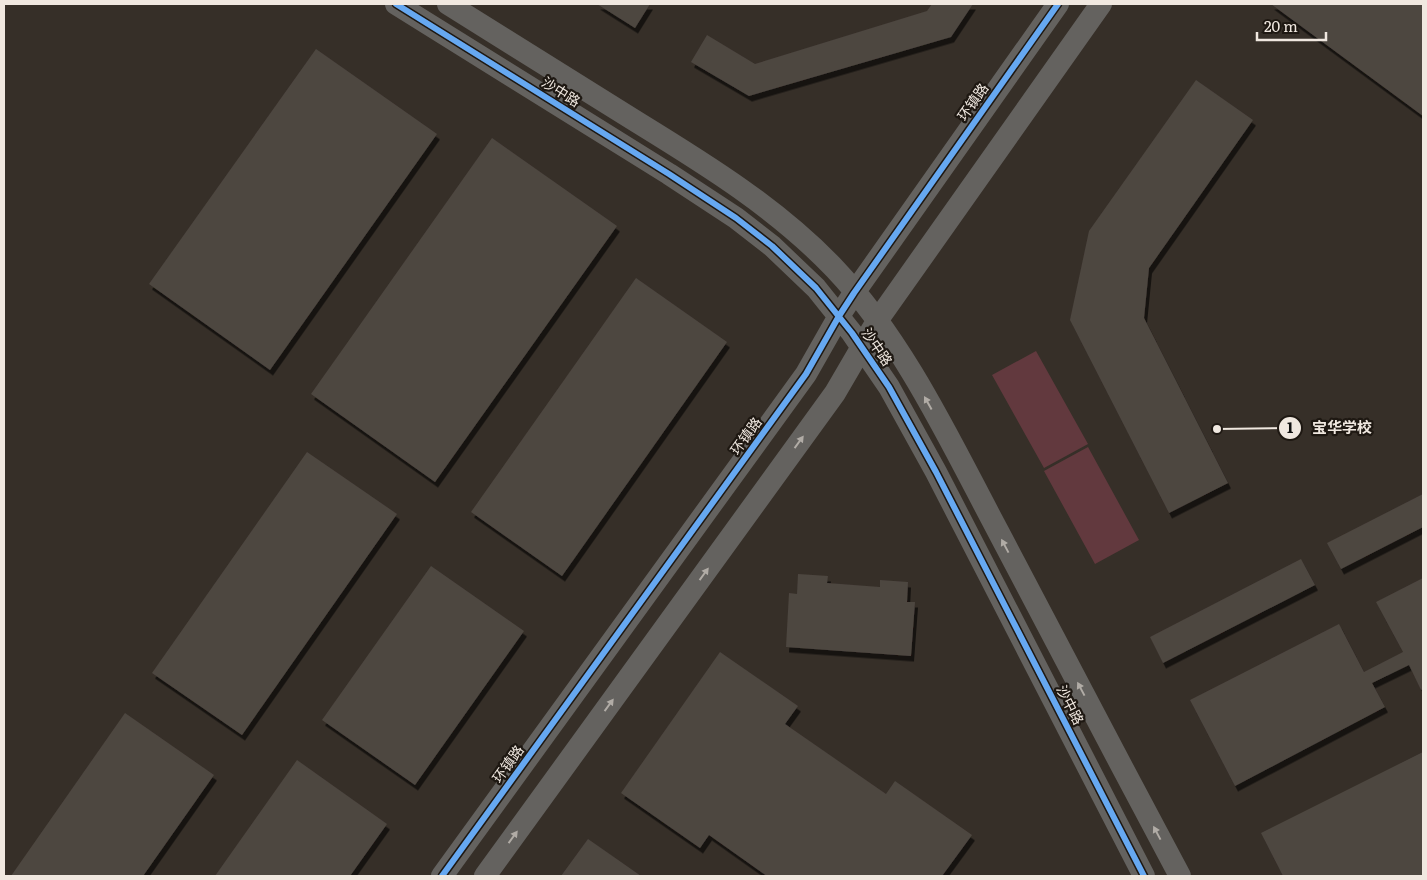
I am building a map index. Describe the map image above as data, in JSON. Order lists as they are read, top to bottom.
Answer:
{
  "streets": {
    "street": ["沙中路", "环镇路"]
  },
  "crossings": [
    ["沙中路", "环镇路"]
  ],
  "places": ["宝华学校"],
  "scale_bar": "20 m"
}
